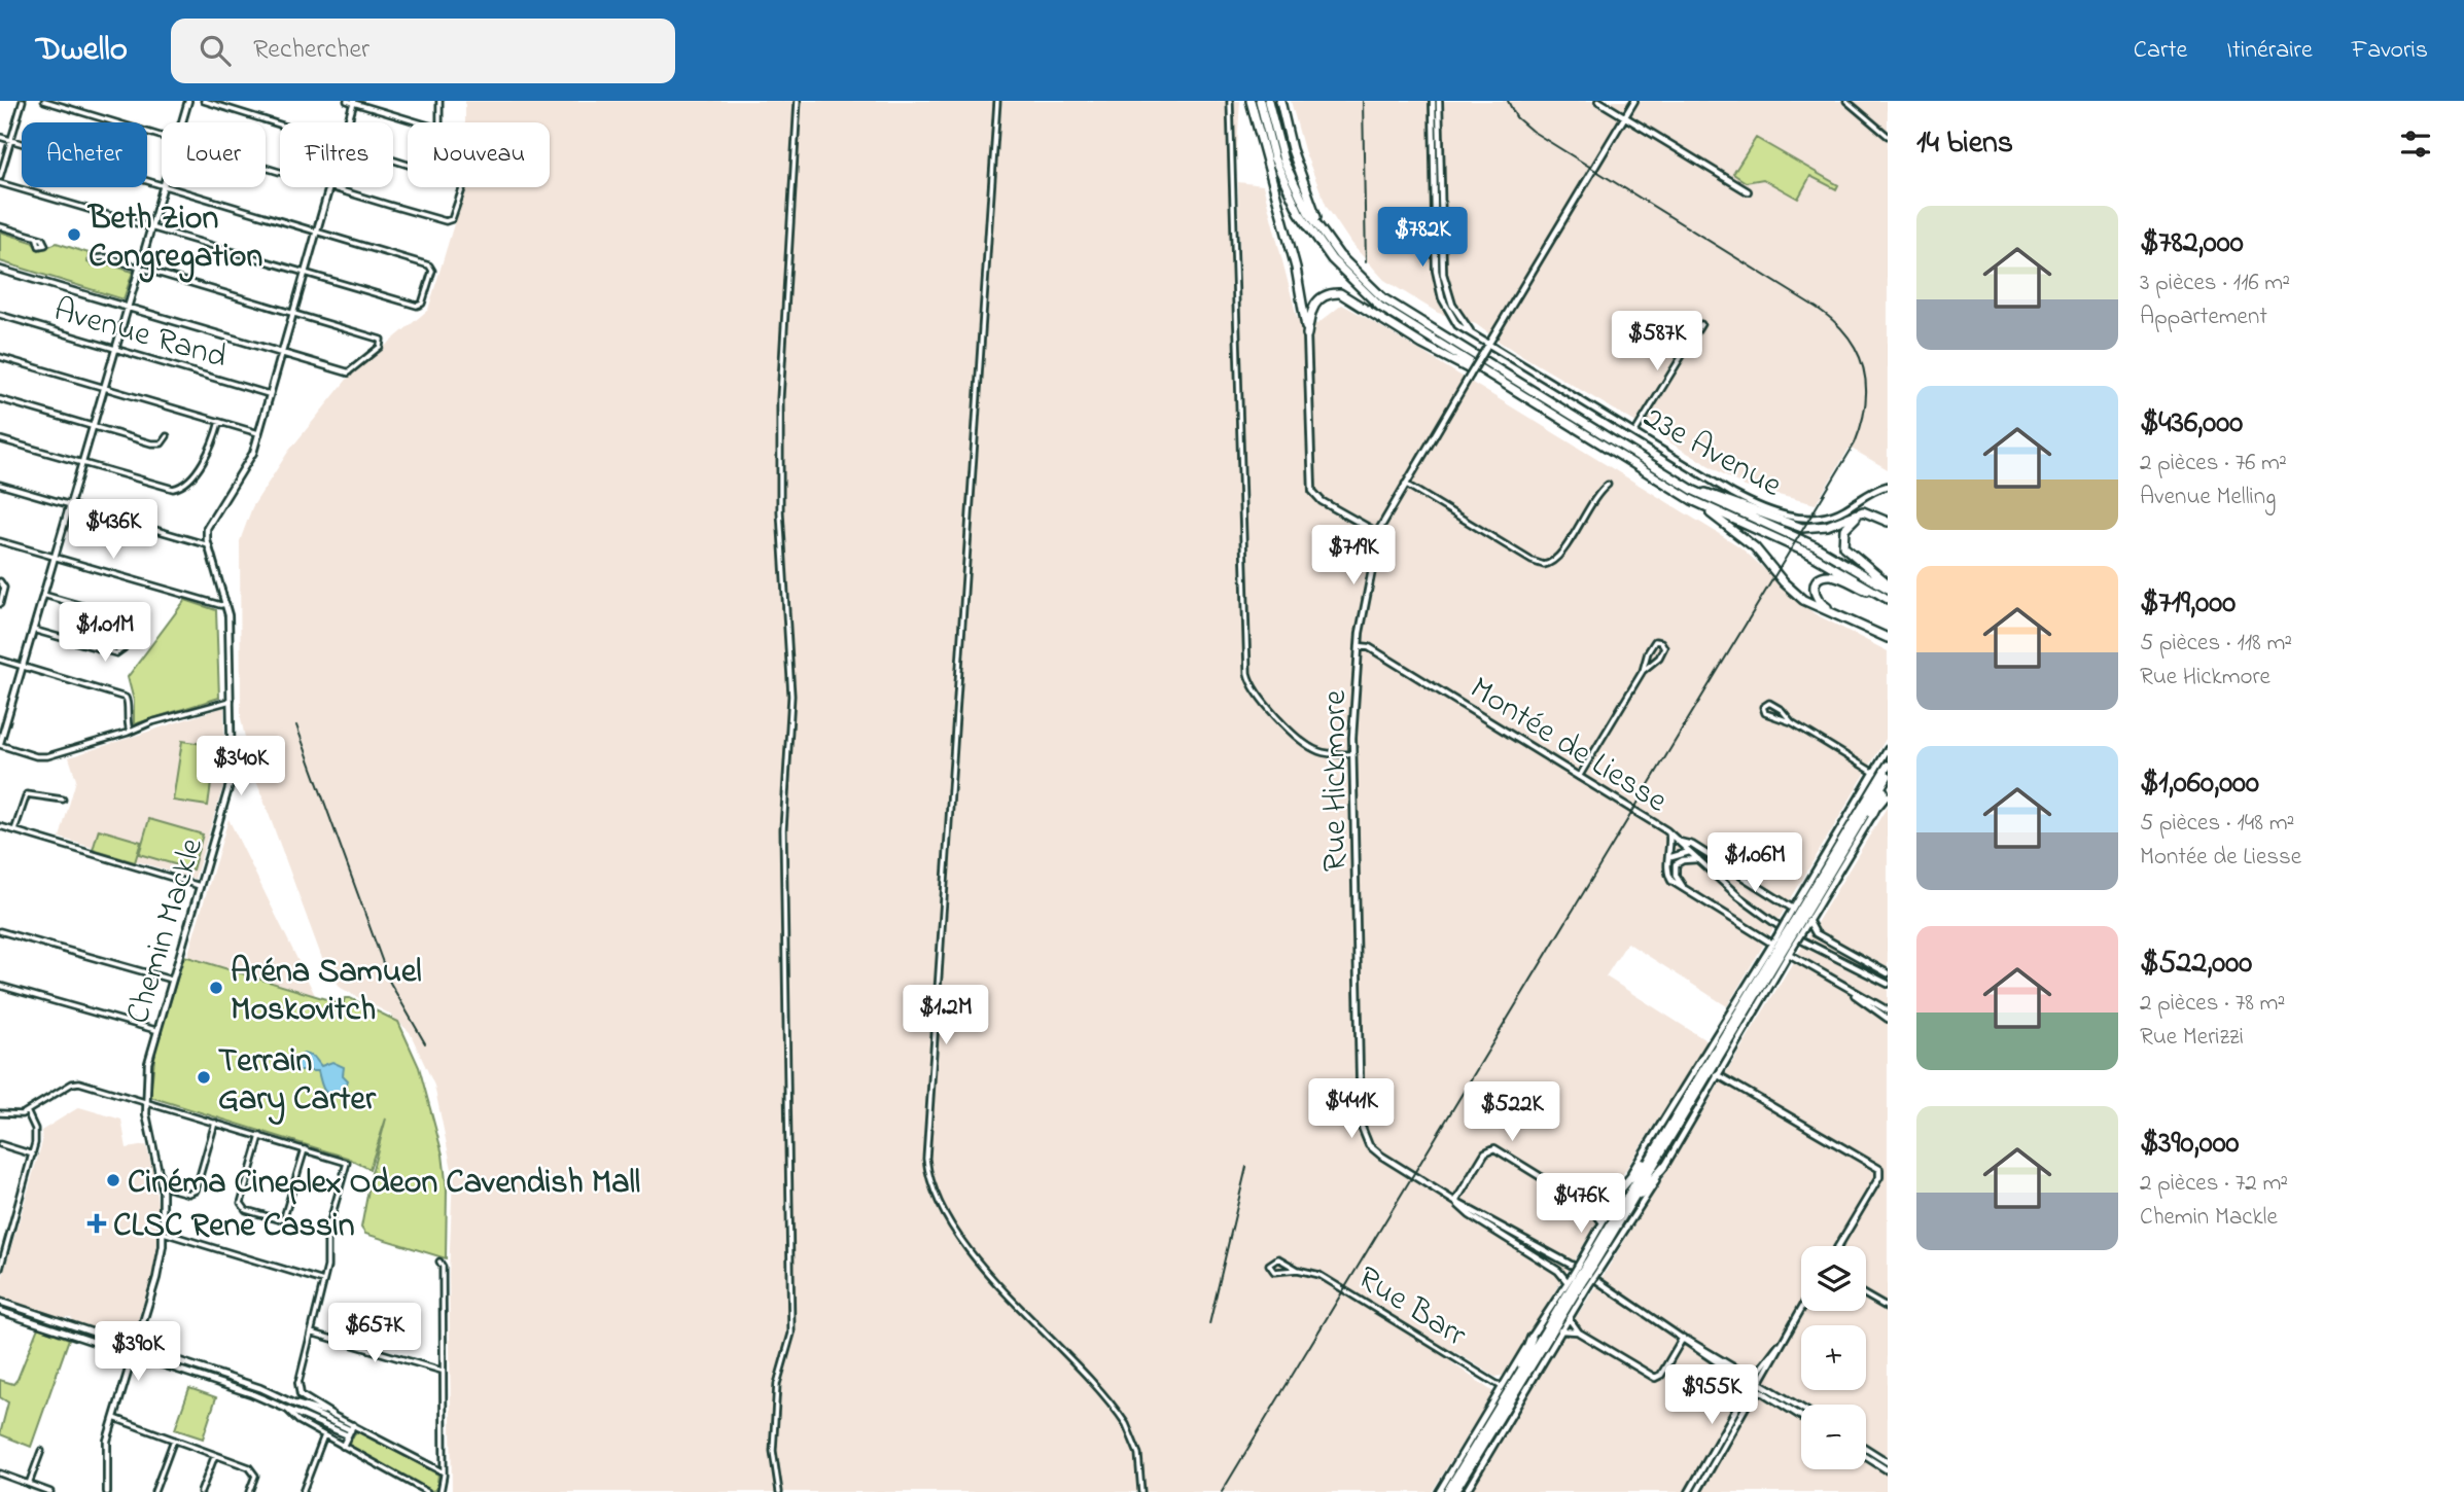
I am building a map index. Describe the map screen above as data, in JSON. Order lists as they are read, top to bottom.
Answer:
{
  "streets": {
    "street": [
      "Avenue Rand",
      "23e Avenue",
      "Montée de Liesse",
      "Rue Hickmore",
      "Chemin Mackle",
      "Rue Barr"
    ]
  },
  "crossings": [
    ["23e Avenue", "Rue Hickmore"],
    ["Montée de Liesse", "Rue Hickmore"]
  ],
  "places": {
    "other": [
      "Beth Zion Congregation",
      "Aréna Samuel Moskovitch",
      "Terrain Gary Carter",
      "Cinéma Cineplex Odeon Cavendish Mall"
    ],
    "health": ["CLSC Rene Cassin"]
  },
  "page": {
    "header": "Dwello",
    "search": "Rechercher",
    "nav": ["Carte", "Itinéraire", "Favoris"],
    "heading": "14 biens",
    "chip": [
      "Acheter",
      "Louer",
      "Filtres",
      "Nouveau"
    ],
    "list": [
      {
        "name": "$782,000",
        "note": "3 pièces · 116 m² · Appartement"
      },
      {
        "name": "$436,000",
        "note": "2 pièces · 76 m² · Avenue Melling"
      },
      {
        "name": "$719,000",
        "note": "5 pièces · 118 m² · Rue Hickmore"
      },
      {
        "name": "$1,060,000",
        "note": "5 pièces · 148 m² · Montée de Liesse"
      },
      {
        "name": "$522,000",
        "note": "2 pièces · 78 m² · Rue Merizzi"
      },
      {
        "name": "$390,000",
        "note": "2 pièces · 72 m² · Chemin Mackle"
      }
    ],
    "price": [
      "$782K",
      "$587K",
      "$436K",
      "$719K",
      "$1.01M",
      "$340K",
      "$1.06M",
      "$1.2M",
      "$441K",
      "$522K",
      "$476K",
      "$657K",
      "$390K",
      "$955K"
    ],
    "map_buttons": ["+", "−"]
  }
}
